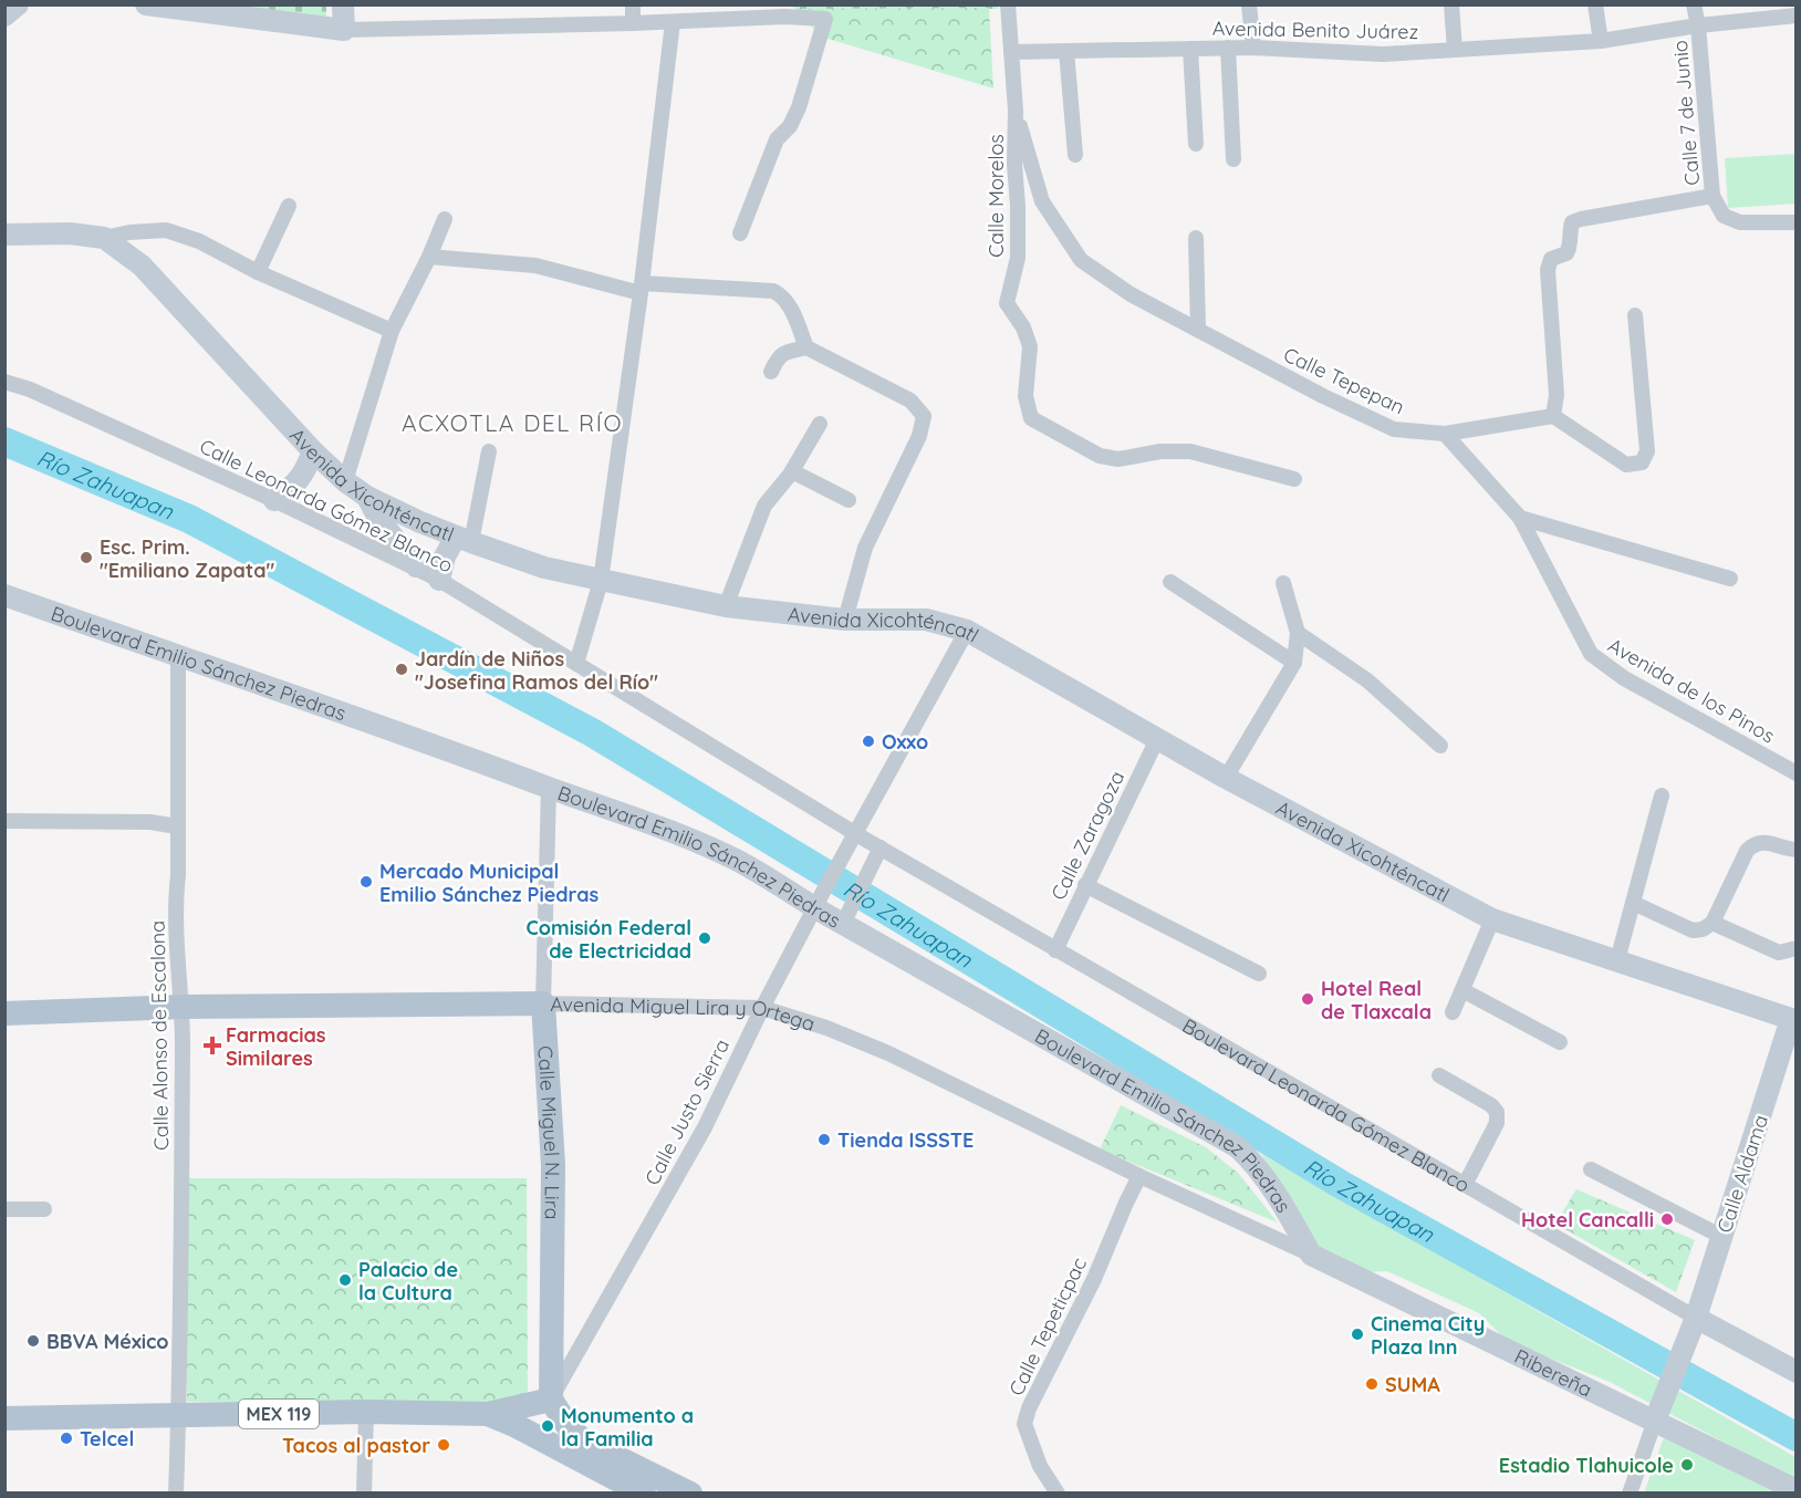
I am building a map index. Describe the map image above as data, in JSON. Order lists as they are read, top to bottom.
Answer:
{
  "streets": {
    "main road": ["Avenida Miguel Lira y Ortega", "Calle Miguel N. Lira", "MEX 119"],
    "street": [
      "Avenida Benito Juárez",
      "Calle 7 de Junio",
      "Calle Morelos",
      "Calle Tepepan",
      "Avenida Xicohténcatl",
      "Calle Leonarda Gómez Blanco",
      "Boulevard Emilio Sánchez Piedras",
      "Avenida de los Pinos",
      "Calle Zaragoza",
      "Calle Alonso de Escalona",
      "Boulevard Leonarda Gómez Blanco",
      "Calle Justo Sierra",
      "Calle Aldama",
      "Calle Tepeticpac",
      "Ribereña"
    ]
  },
  "crossings": [
    ["Avenida Benito Juárez", "Calle 7 de Junio"],
    ["Avenida Benito Juárez", "Calle Morelos"],
    ["Calle Morelos", "Calle Tepepan"],
    ["Calle Tepepan", "Avenida de los Pinos"],
    ["Avenida Xicohténcatl", "Calle Zaragoza"],
    ["Avenida Xicohténcatl", "Calle Justo Sierra"],
    ["Avenida Xicohténcatl", "Calle Aldama"],
    ["Calle Leonarda Gómez Blanco", "Boulevard Leonarda Gómez Blanco"],
    ["Calle Leonarda Gómez Blanco", "Calle Justo Sierra"],
    ["Boulevard Emilio Sánchez Piedras", "Avenida Miguel Lira y Ortega"],
    ["Boulevard Emilio Sánchez Piedras", "Calle Alonso de Escalona"],
    ["Boulevard Emilio Sánchez Piedras", "Calle Justo Sierra"],
    ["Boulevard Emilio Sánchez Piedras", "Calle Miguel N. Lira"],
    ["Boulevard Emilio Sánchez Piedras", "Ribereña"],
    ["Calle Zaragoza", "Boulevard Leonarda Gómez Blanco"],
    ["Avenida Miguel Lira y Ortega", "Calle Alonso de Escalona"],
    ["Avenida Miguel Lira y Ortega", "Calle Justo Sierra"],
    ["Avenida Miguel Lira y Ortega", "Calle Miguel N. Lira"],
    ["Avenida Miguel Lira y Ortega", "Calle Tepeticpac"],
    ["Avenida Miguel Lira y Ortega", "Ribereña"],
    ["Calle Alonso de Escalona", "MEX 119"],
    ["Boulevard Leonarda Gómez Blanco", "Calle Justo Sierra"],
    ["Boulevard Leonarda Gómez Blanco", "Calle Aldama"],
    ["Calle Justo Sierra", "Calle Miguel N. Lira"],
    ["Calle Justo Sierra", "MEX 119"],
    ["Calle Miguel N. Lira", "MEX 119"],
    ["Calle Aldama", "Ribereña"]
  ],
  "districts": ["ACXOTLA DEL RÍO"],
  "water": ["Río Zahuapan"],
  "places": {
    "other": [
      "Esc. Prim. \"Emiliano Zapata\"",
      "Jardín de Niños \"Josefina Ramos del Río\"",
      "Oxxo",
      "Mercado Municipal Emilio Sánchez Piedras",
      "Comisión Federal de Electricidad",
      "Hotel Real de Tlaxcala",
      "Tienda ISSSTE",
      "Hotel Cancalli",
      "Palacio de la Cultura",
      "Cinema City Plaza Inn",
      "BBVA México",
      "SUMA",
      "Monumento a la Familia",
      "Telcel",
      "Tacos al pastor",
      "Estadio Tlahuicole"
    ],
    "health": ["Farmacias Similares"]
  }
}
